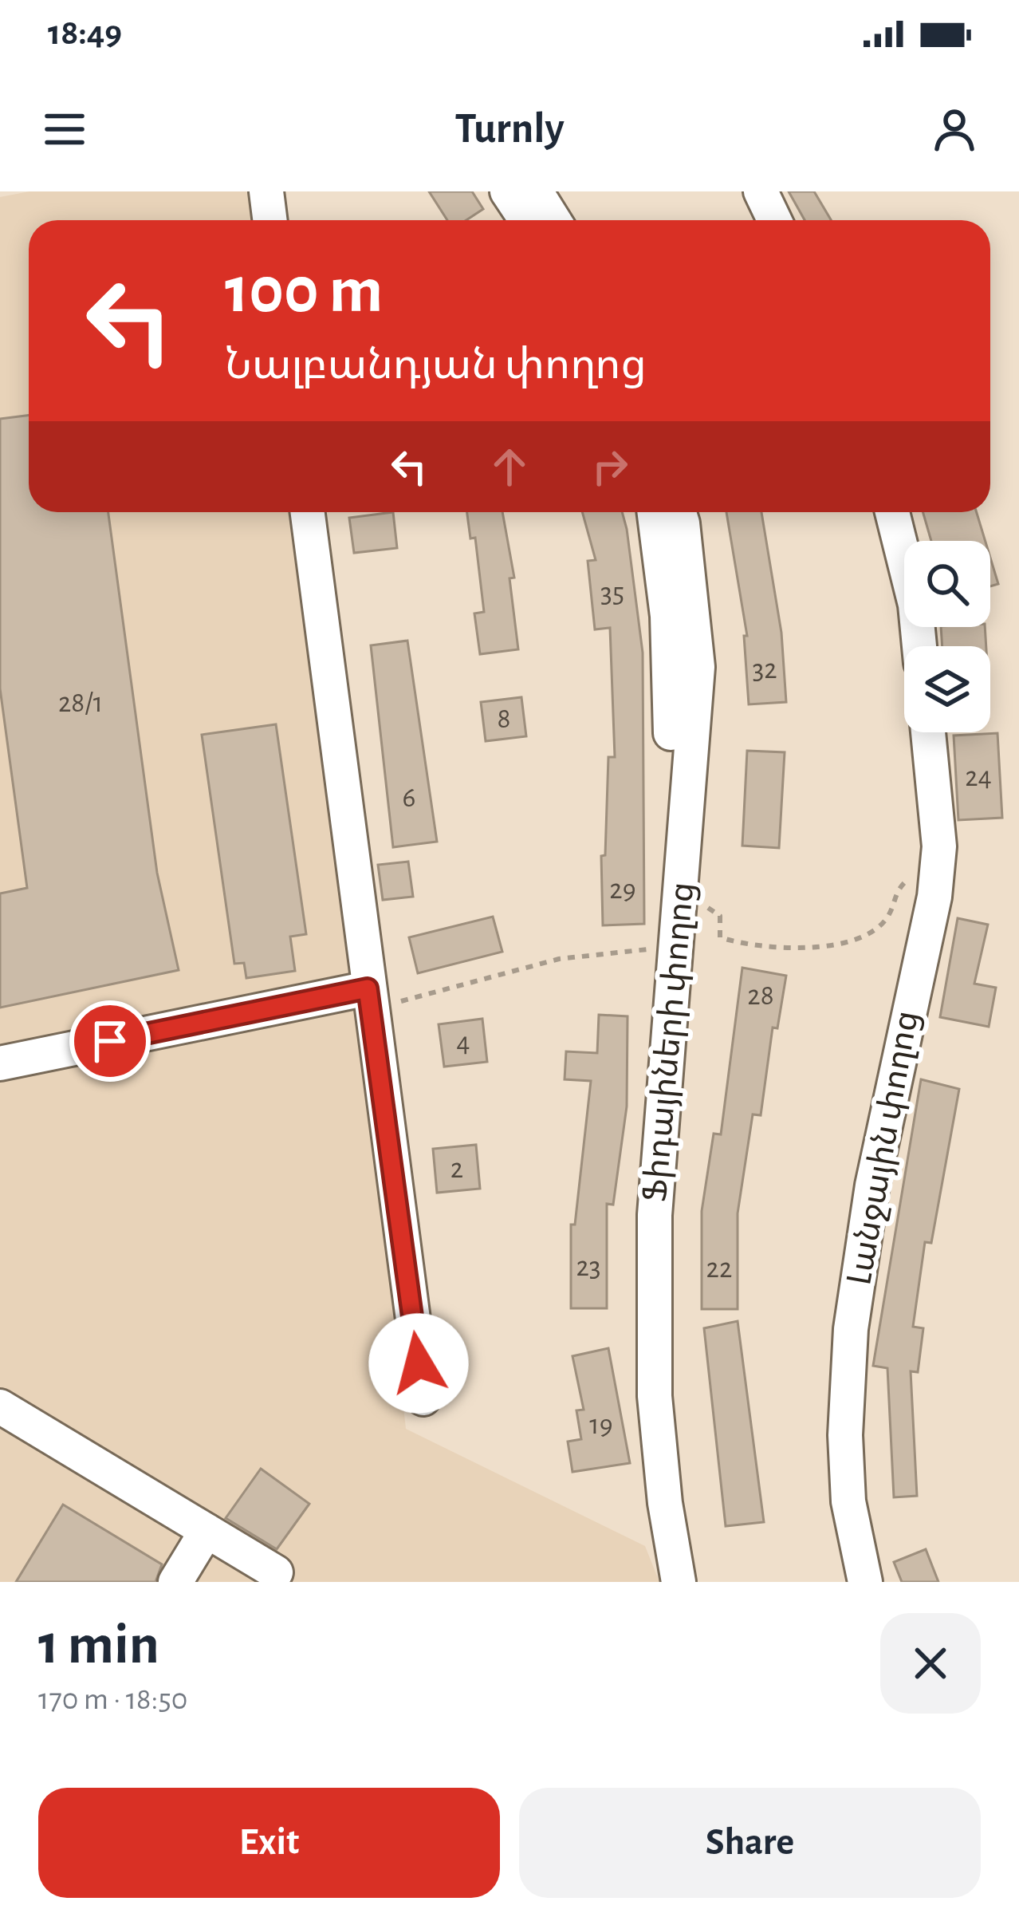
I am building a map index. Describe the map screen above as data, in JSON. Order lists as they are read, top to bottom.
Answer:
{
  "streets": {
    "street": ["Ֆիդայիների փողոց", "Լանջային փողոց"]
  },
  "house_numbers": [
    "35",
    "32",
    "28/1",
    "8",
    "24",
    "6",
    "29",
    "28",
    "4",
    "2",
    "23",
    "22",
    "19"
  ],
  "page": {
    "status": "18:49",
    "header": "Turnly",
    "turn": ["100 m", "Նալբանդյան փողոց"],
    "heading": ["1 min", "170 m · 18:50"],
    "buttons": ["Exit", "Share"]
  }
}
